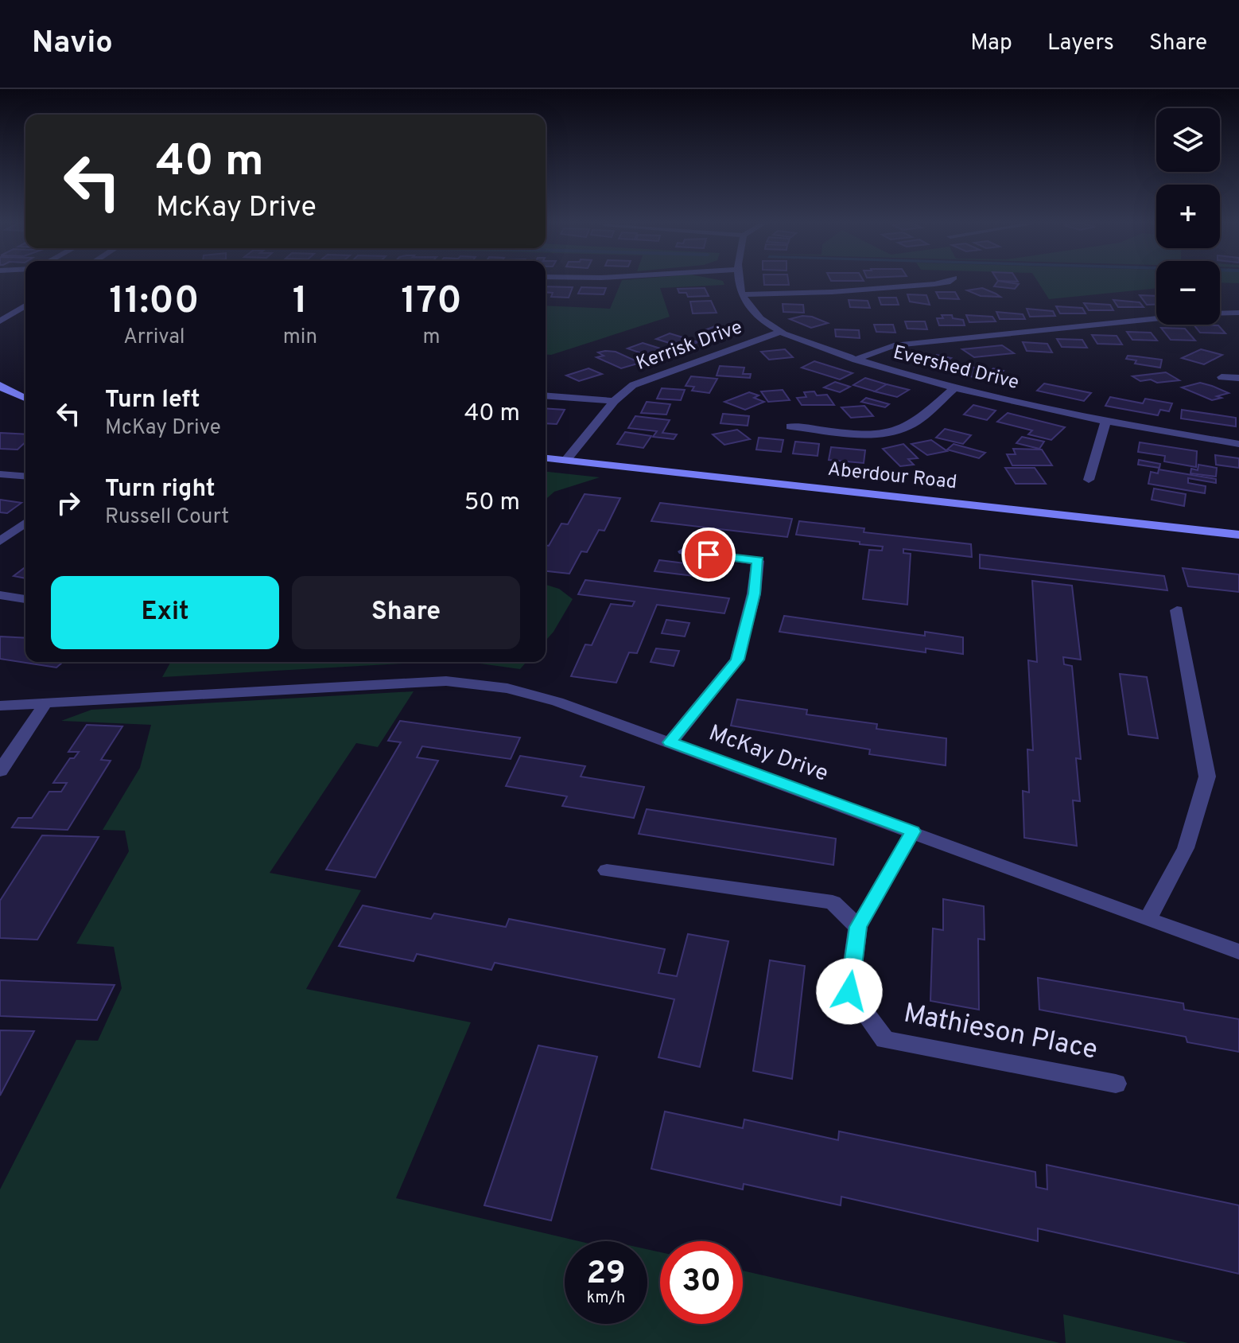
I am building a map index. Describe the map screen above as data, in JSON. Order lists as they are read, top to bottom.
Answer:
{
  "streets": {
    "main road": ["Aberdour Road"],
    "street": [
      "Kerrisk Drive",
      "Evershed Drive",
      "McKay Drive",
      "Mathieson Place"
    ]
  },
  "crossings": [
    ["Kerrisk Drive", "Evershed Drive"],
    ["Kerrisk Drive", "Aberdour Road"],
    ["McKay Drive", "Mathieson Place"]
  ],
  "page": {
    "header": "Navio",
    "nav": ["Map", "Layers", "Share"],
    "map_buttons": ["+", "−"],
    "turn": ["40 m", "McKay Drive"],
    "eta": [
      "11:00",
      "Arrival",
      "1",
      "min",
      "170",
      "m"
    ],
    "list": [
      {
        "name": "Turn left",
        "note": "McKay Drive",
        "value": "40 m"
      },
      {
        "name": "Turn right",
        "note": "Russell Court",
        "value": "50 m"
      }
    ],
    "buttons": ["Exit", "Share"],
    "speed": "29 km/h",
    "limit": "30"
  }
}
